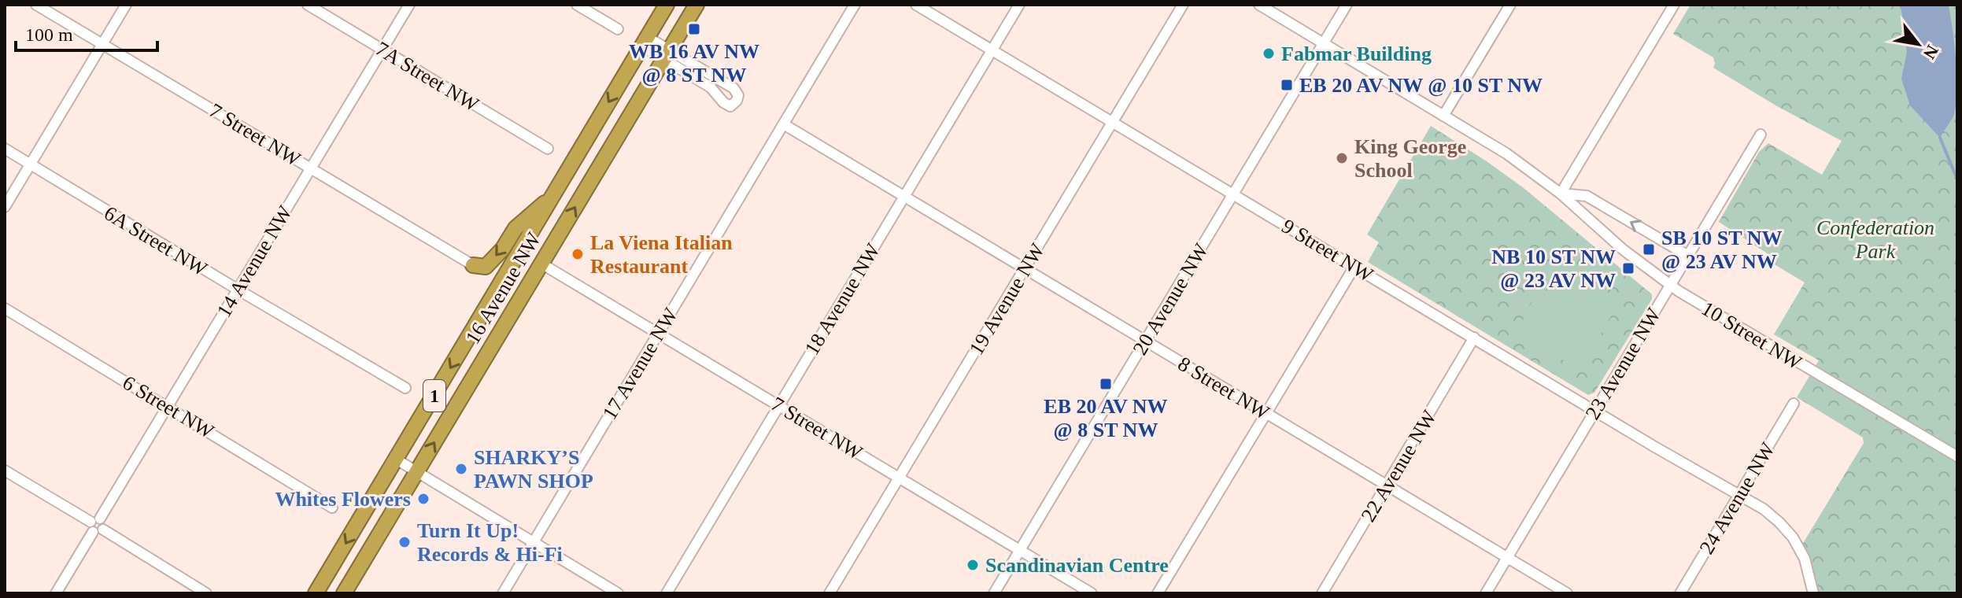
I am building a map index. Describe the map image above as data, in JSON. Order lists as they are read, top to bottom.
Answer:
{
  "streets": {
    "highway": ["16 Avenue NW", "1"],
    "street": [
      "7A Street NW",
      "7 Street NW",
      "6A Street NW",
      "9 Street NW",
      "14 Avenue NW",
      "18 Avenue NW",
      "19 Avenue NW",
      "20 Avenue NW",
      "10 Street NW",
      "17 Avenue NW",
      "23 Avenue NW",
      "8 Street NW",
      "6 Street NW",
      "22 Avenue NW",
      "24 Avenue NW"
    ]
  },
  "crossings": [
    ["7A Street NW", "14 Avenue NW"],
    ["7 Street NW", "14 Avenue NW"],
    ["7 Street NW", "16 Avenue NW"],
    ["7 Street NW", "18 Avenue NW"],
    ["7 Street NW", "19 Avenue NW"],
    ["7 Street NW", "20 Avenue NW"],
    ["7 Street NW", "17 Avenue NW"],
    ["6A Street NW", "14 Avenue NW"],
    ["9 Street NW", "18 Avenue NW"],
    ["9 Street NW", "19 Avenue NW"],
    ["9 Street NW", "20 Avenue NW"],
    ["9 Street NW", "23 Avenue NW"],
    ["9 Street NW", "22 Avenue NW"],
    ["9 Street NW", "24 Avenue NW"],
    ["14 Avenue NW", "6 Street NW"],
    ["18 Avenue NW", "8 Street NW"],
    ["19 Avenue NW", "8 Street NW"],
    ["20 Avenue NW", "10 Street NW"],
    ["20 Avenue NW", "8 Street NW"],
    ["10 Street NW", "23 Avenue NW"],
    ["17 Avenue NW", "8 Street NW"],
    ["23 Avenue NW", "8 Street NW"],
    ["8 Street NW", "22 Avenue NW"]
  ],
  "parks": ["Confederation Park"],
  "places": {
    "transit": [
      "WB 16 AV NW @ 8 ST NW",
      "EB 20 AV NW @ 10 ST NW",
      "SB 10 ST NW @ 23 AV NW",
      "NB 10 ST NW @ 23 AV NW",
      "EB 20 AV NW @ 8 ST NW"
    ],
    "other": [
      "Fabmar Building",
      "King George School",
      "La Viena Italian Restaurant",
      "SHARKY’S PAWN SHOP",
      "Whites Flowers",
      "Turn It Up! Records & Hi-Fi",
      "Scandinavian Centre"
    ]
  },
  "scale_bar": "100 m",
  "north": "bottom right"
}
